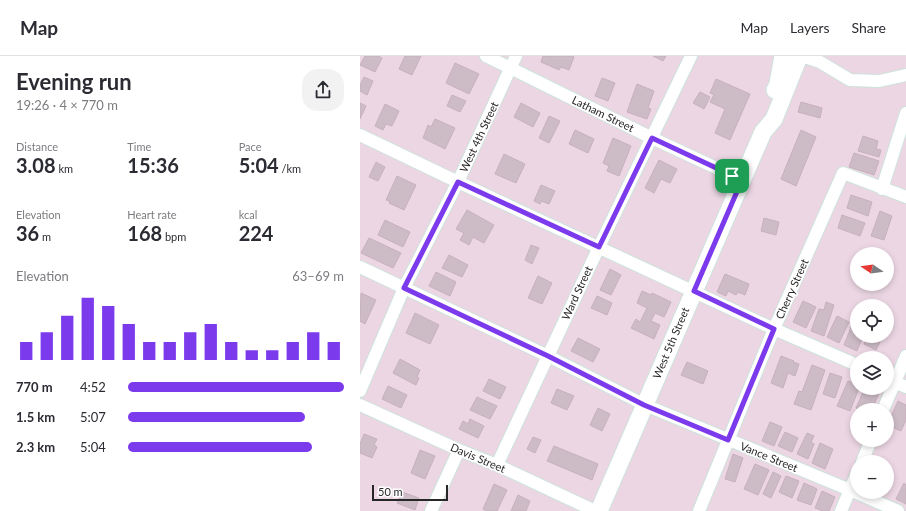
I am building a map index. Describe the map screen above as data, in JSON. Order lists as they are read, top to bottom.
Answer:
{
  "streets": {
    "main road": ["West 5th Street"],
    "street": [
      "Latham Street",
      "West 4th Street",
      "Cherry Street",
      "Ward Street",
      "Vance Street",
      "Davis Street"
    ]
  },
  "crossings": [
    ["Latham Street", "West 4th Street"],
    ["Latham Street", "Ward Street"],
    ["Latham Street", "West 5th Street"],
    ["West 4th Street", "Vance Street"],
    ["Cherry Street", "Vance Street"],
    ["Ward Street", "Vance Street"],
    ["Ward Street", "Davis Street"],
    ["West 5th Street", "Vance Street"]
  ],
  "scale_bar": "50 m",
  "north": "left",
  "page": {
    "header": "Map",
    "nav": ["Map", "Layers", "Share"],
    "heading": ["Evening run", "19:26 · 4 × 770 m"],
    "stats": [
      ["Distance", "3.08 km"],
      ["Time", "15:36"],
      ["Pace", "5:04 /km"],
      ["Elevation", "36 m"],
      ["Heart rate", "168 bpm"],
      ["kcal", "224"]
    ],
    "map_buttons": ["+", "−"],
    "chart": ["Elevation", "63–69 m"],
    "list": [
      {
        "name": "770 m",
        "note": "4:52"
      },
      {
        "name": "1.5 km",
        "note": "5:07"
      },
      {
        "name": "2.3 km",
        "note": "5:04"
      }
    ],
    "scale": "50 m"
  }
}
